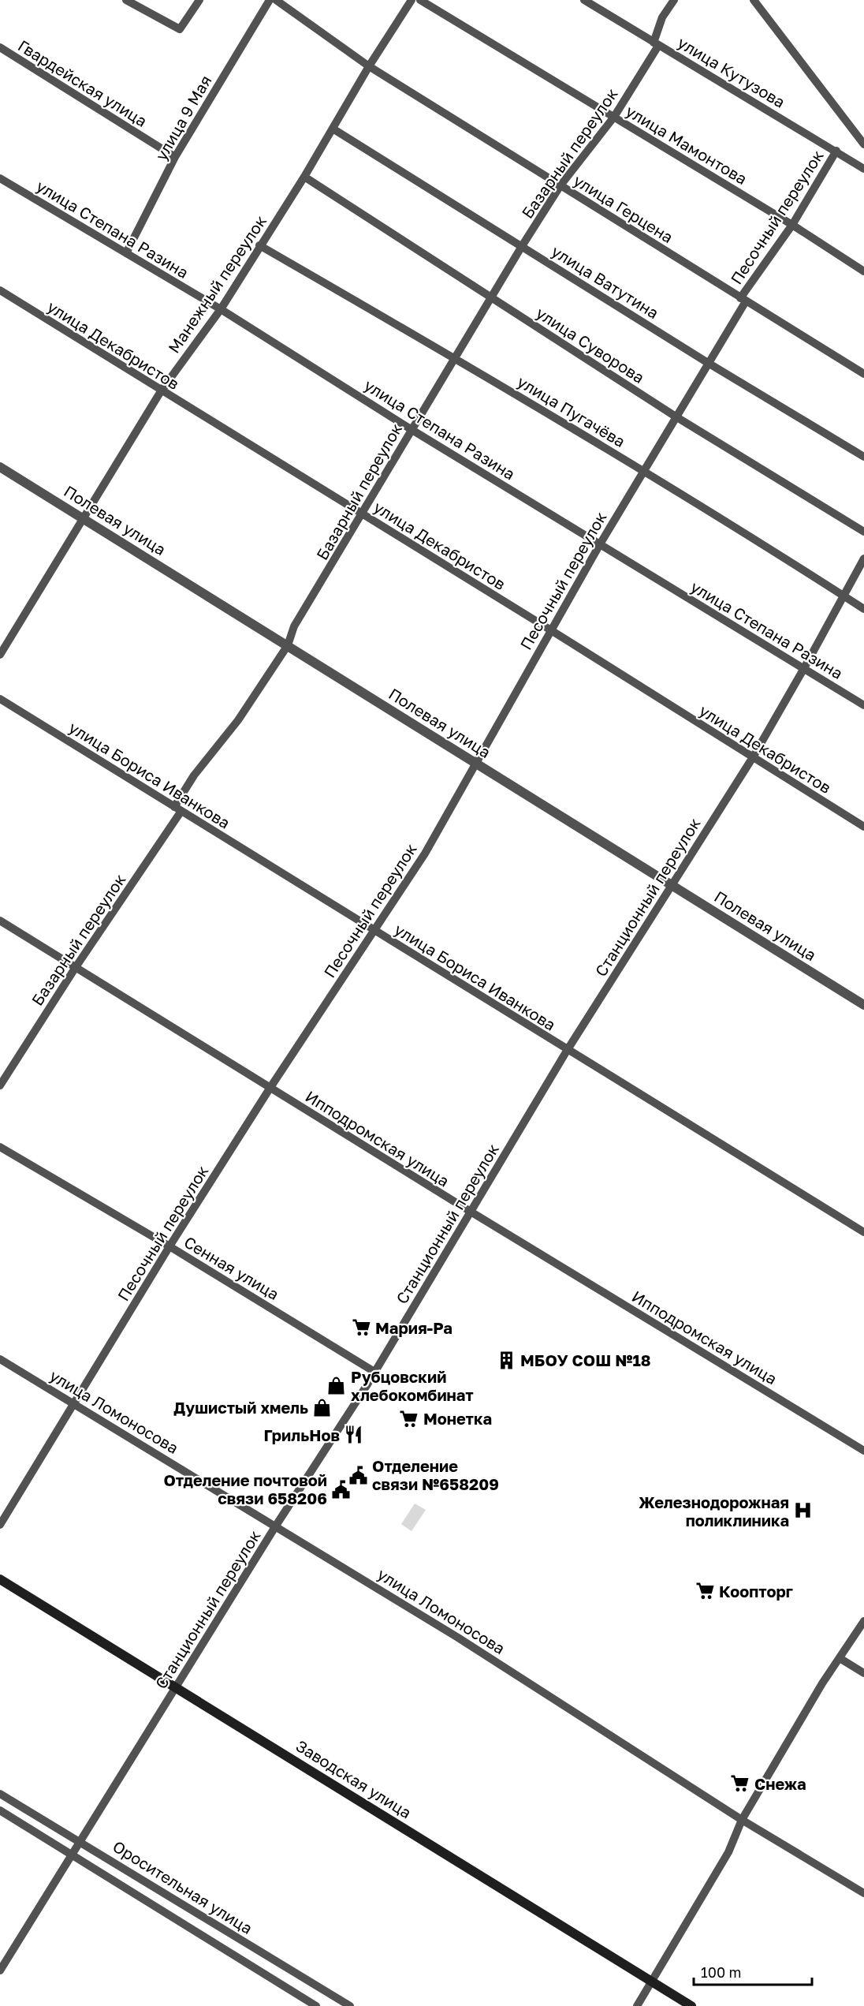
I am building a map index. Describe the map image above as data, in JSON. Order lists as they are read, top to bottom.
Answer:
{
  "streets": {
    "main road": ["Заводская улица"],
    "street": [
      "улица Кутузова",
      "Гвардейская улица",
      "улица 9 Мая",
      "улица Мамонтова",
      "Базарный переулок",
      "улица Герцена",
      "Песочный переулок",
      "улица Степана Разина",
      "улица Ватутина",
      "Манежный переулок",
      "улица Декабристов",
      "улица Суворова",
      "улица Пугачёва",
      "Полевая улица",
      "улица Бориса Иванкова",
      "Станционный переулок",
      "Ипподромская улица",
      "Сенная улица",
      "улица Ломоносова",
      "Оросительная улица"
    ]
  },
  "crossings": [
    ["улица Кутузова", "Базарный переулок"],
    ["улица Кутузова", "Песочный переулок"],
    ["Гвардейская улица", "улица 9 Мая"],
    ["улица 9 Мая", "улица Степана Разина"],
    ["улица Мамонтова", "Базарный переулок"],
    ["улица Мамонтова", "Песочный переулок"],
    ["Базарный переулок", "улица Герцена"],
    ["Базарный переулок", "улица Степана Разина"],
    ["Базарный переулок", "улица Ватутина"],
    ["Базарный переулок", "улица Декабристов"],
    ["Базарный переулок", "улица Суворова"],
    ["Базарный переулок", "улица Пугачёва"],
    ["Базарный переулок", "Полевая улица"],
    ["Базарный переулок", "улица Бориса Иванкова"],
    ["Базарный переулок", "Ипподромская улица"],
    ["улица Герцена", "Песочный переулок"],
    ["улица Герцена", "Манежный переулок"],
    ["Песочный переулок", "улица Степана Разина"],
    ["Песочный переулок", "улица Ватутина"],
    ["Песочный переулок", "улица Декабристов"],
    ["Песочный переулок", "улица Суворова"],
    ["Песочный переулок", "улица Пугачёва"],
    ["Песочный переулок", "Полевая улица"],
    ["Песочный переулок", "улица Бориса Иванкова"],
    ["Песочный переулок", "Ипподромская улица"],
    ["Песочный переулок", "Сенная улица"],
    ["Песочный переулок", "улица Ломоносова"],
    ["улица Степана Разина", "Манежный переулок"],
    ["улица Степана Разина", "Станционный переулок"],
    ["улица Ватутина", "Манежный переулок"],
    ["Манежный переулок", "улица Декабристов"],
    ["Манежный переулок", "улица Суворова"],
    ["Манежный переулок", "улица Пугачёва"],
    ["Манежный переулок", "Полевая улица"],
    ["улица Декабристов", "Станционный переулок"],
    ["улица Пугачёва", "Станционный переулок"],
    ["Полевая улица", "Станционный переулок"],
    ["улица Бориса Иванкова", "Станционный переулок"],
    ["Станционный переулок", "Ипподромская улица"],
    ["Станционный переулок", "Сенная улица"],
    ["Станционный переулок", "улица Ломоносова"],
    ["Станционный переулок", "Заводская улица"],
    ["Станционный переулок", "Оросительная улица"]
  ],
  "places": {
    "supermarket": [
      "Мария-Ра",
      "Монетка",
      "Коопторг",
      "Снежа"
    ],
    "building": ["МБОУ СОШ №18"],
    "shop": ["Рубцовский хлебокомбинат", "Душистый хмель"],
    "restaurant": ["ГрильНов"],
    "public building": ["Отделение связи №658209", "Отделение почтовой связи 658206"],
    "hospital": ["Железнодорожная поликлиника"]
  },
  "scale_bar": "100 m"
}
